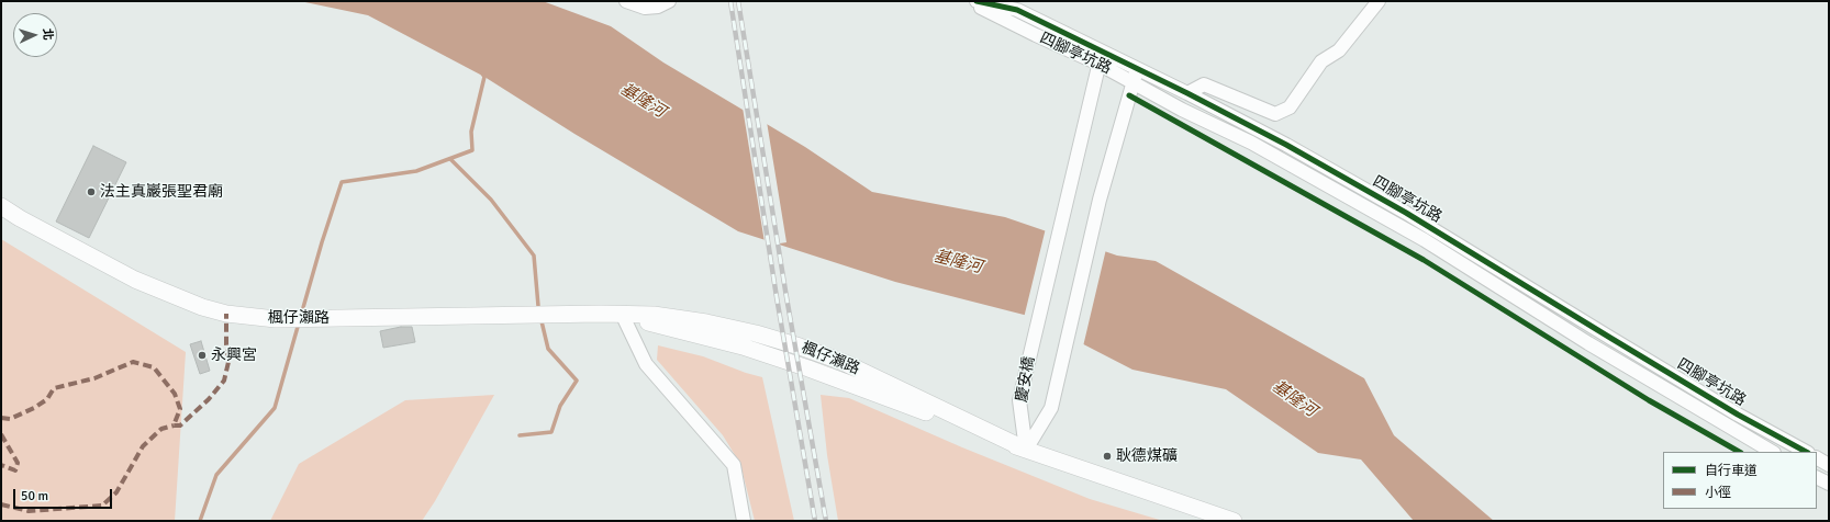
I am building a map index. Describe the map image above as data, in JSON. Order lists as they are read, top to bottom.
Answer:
{
  "streets": {
    "main road": ["楓仔瀨路"],
    "street": ["四腳亭坑路", "慶安橋"]
  },
  "crossings": [
    ["四腳亭坑路", "慶安橋"],
    ["楓仔瀨路", "慶安橋"]
  ],
  "water": ["基隆河"],
  "places": ["法主真巖張聖君廟", "永興宮", "耿德煤礦"],
  "legend": ["自行車道", "小徑"],
  "scale_bar": "50 m",
  "north": "right"
}
